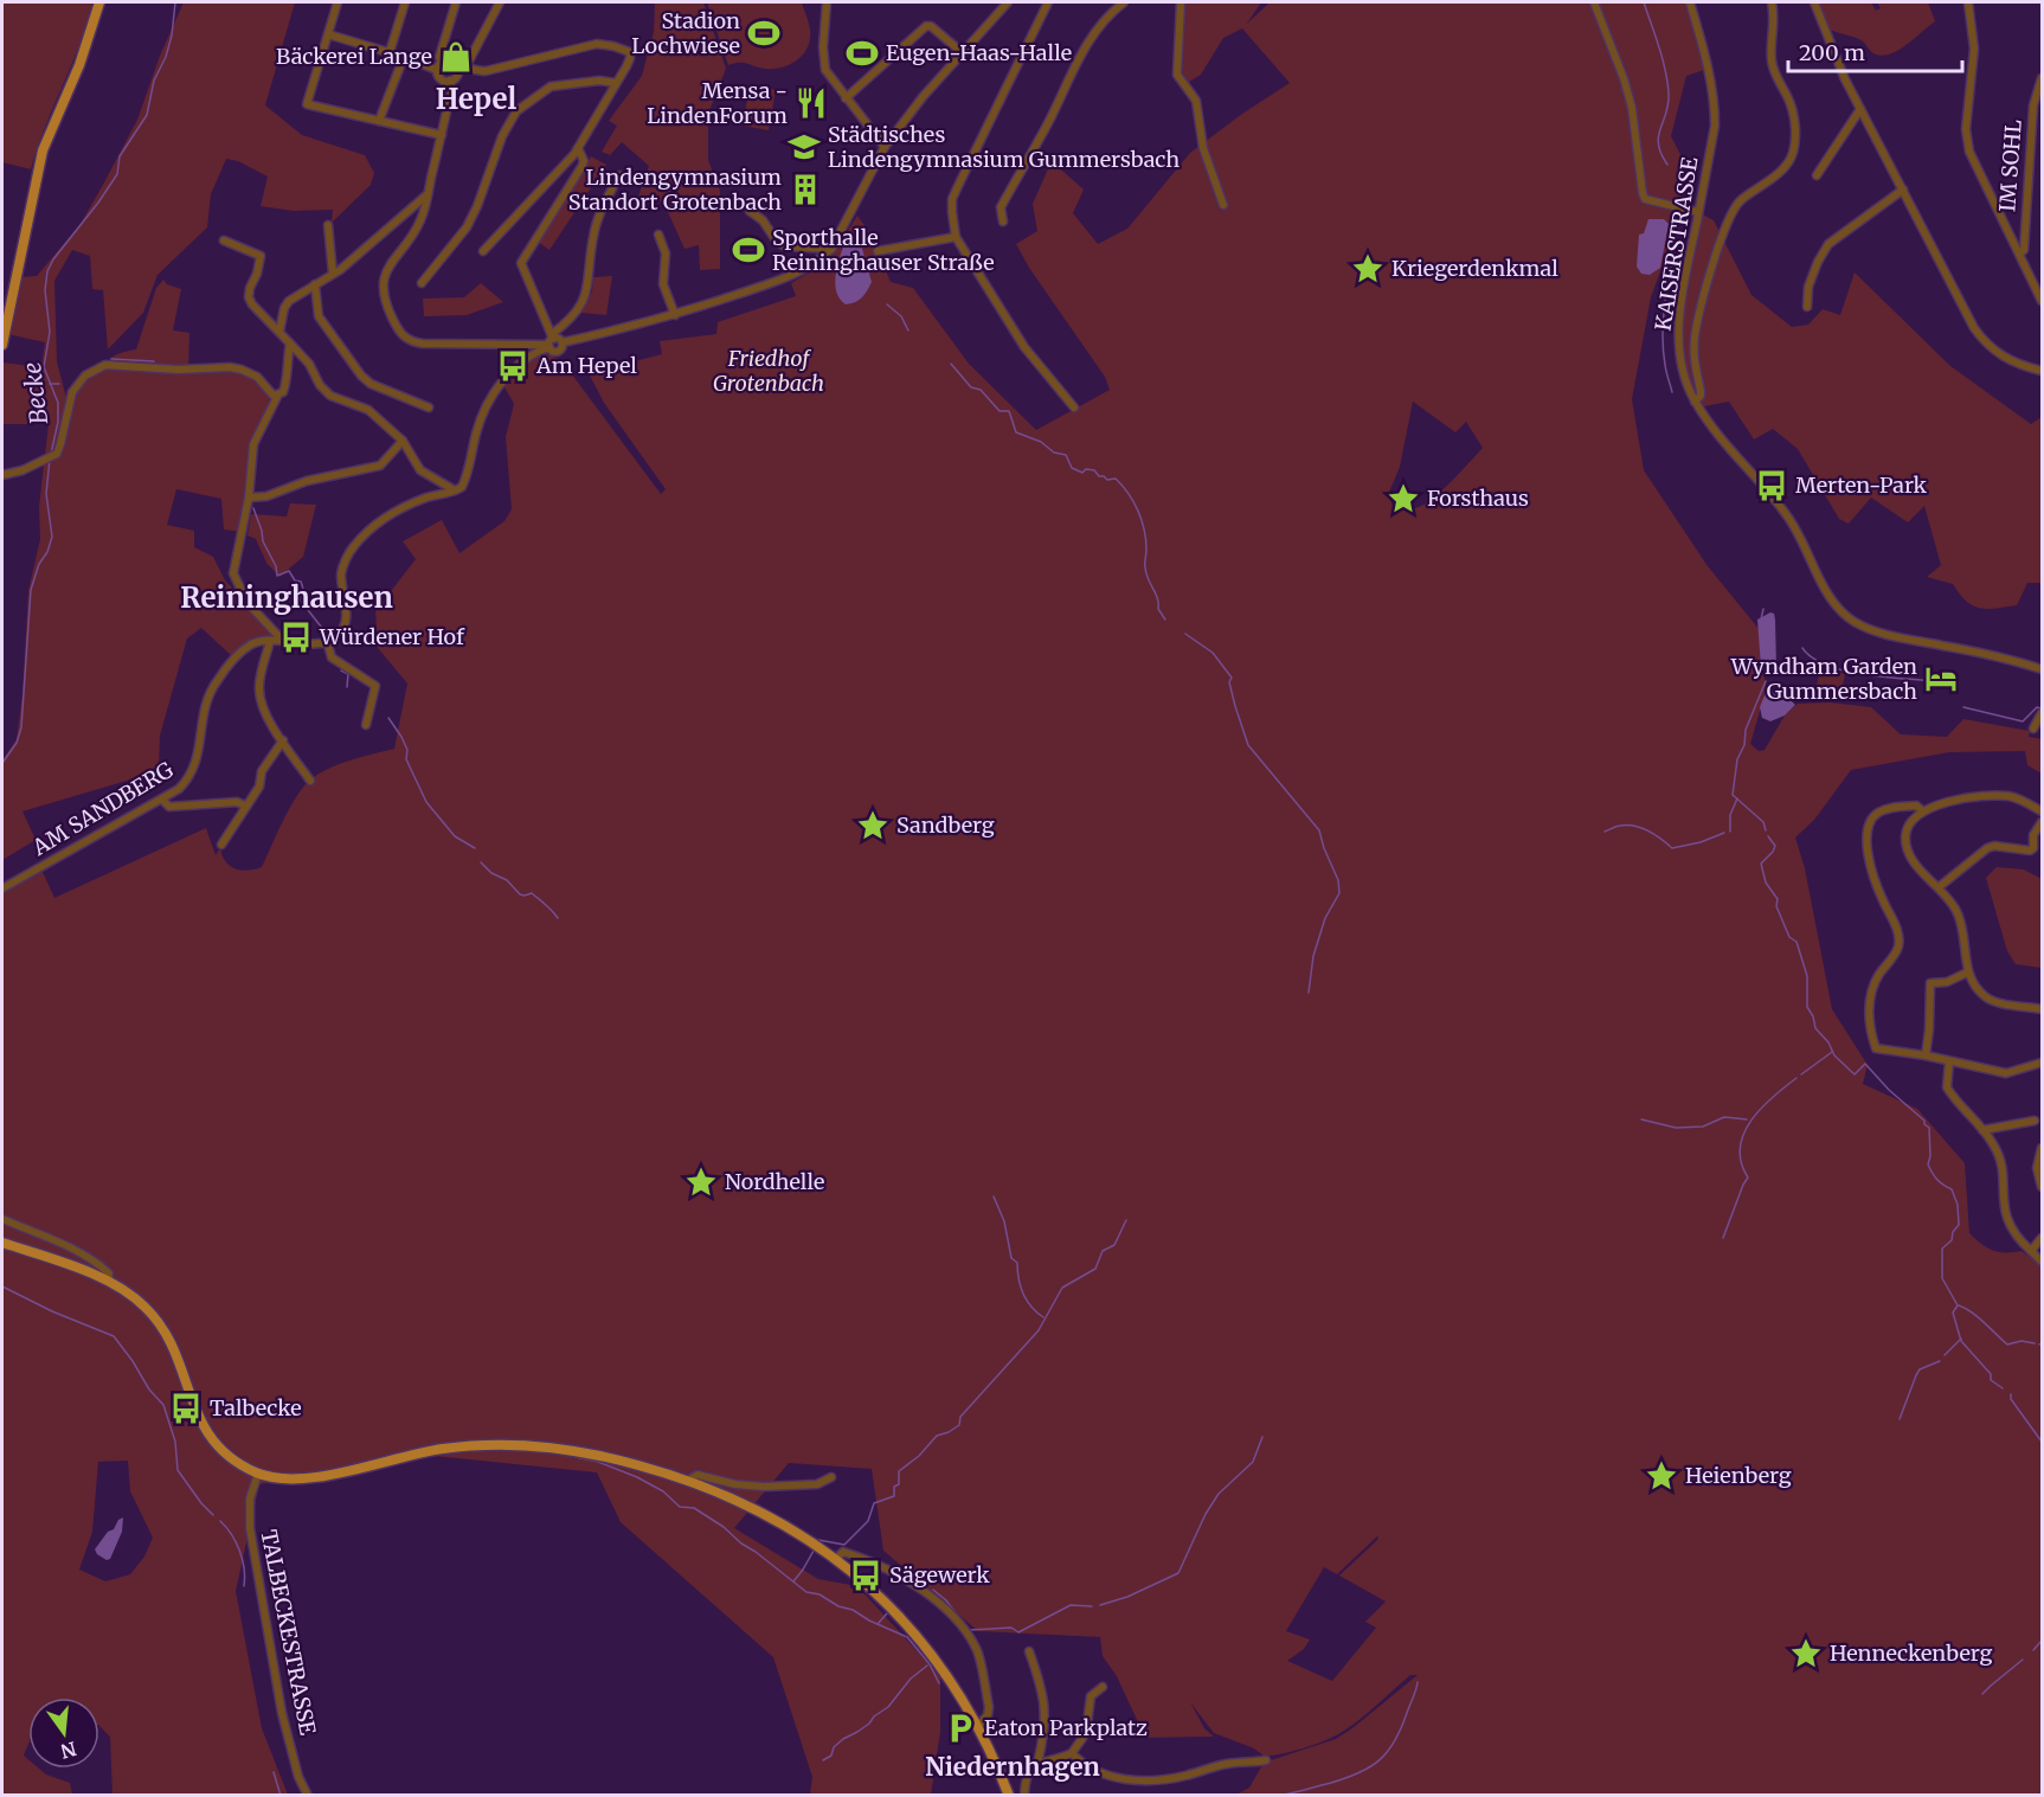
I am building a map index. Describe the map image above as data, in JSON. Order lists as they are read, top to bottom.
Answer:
{
  "streets": {
    "street": [
      "IM SOHL",
      "KAISERSTRASSE",
      "AM SANDBERG",
      "TALBECKESTRASSE"
    ]
  },
  "districts": ["Hepel", "Reininghausen", "Niedernhagen"],
  "water": ["Becke"],
  "parks": ["Friedhof Grotenbach"],
  "places": {
    "sports": ["Stadion Lochwiese", "Eugen-Haas-Halle", "Sporthalle Reininghauser Straße"],
    "shop": ["Bäckerei Lange"],
    "restaurant": ["Mensa - LindenForum"],
    "school or university": ["Städtisches Lindengymnasium Gummersbach"],
    "building": ["Lindengymnasium Standort Grotenbach"],
    "place": [
      "Kriegerdenkmal",
      "Forsthaus",
      "Sandberg",
      "Nordhelle",
      "Heienberg",
      "Henneckenberg"
    ],
    "bus stop": [
      "Am Hepel",
      "Merten-Park",
      "Würdener Hof",
      "Talbecke",
      "Sägewerk"
    ],
    "hotel": ["Wyndham Garden Gummersbach"],
    "parking": ["Eaton Parkplatz"]
  },
  "scale_bar": "200 m",
  "north": "bottom"
}
